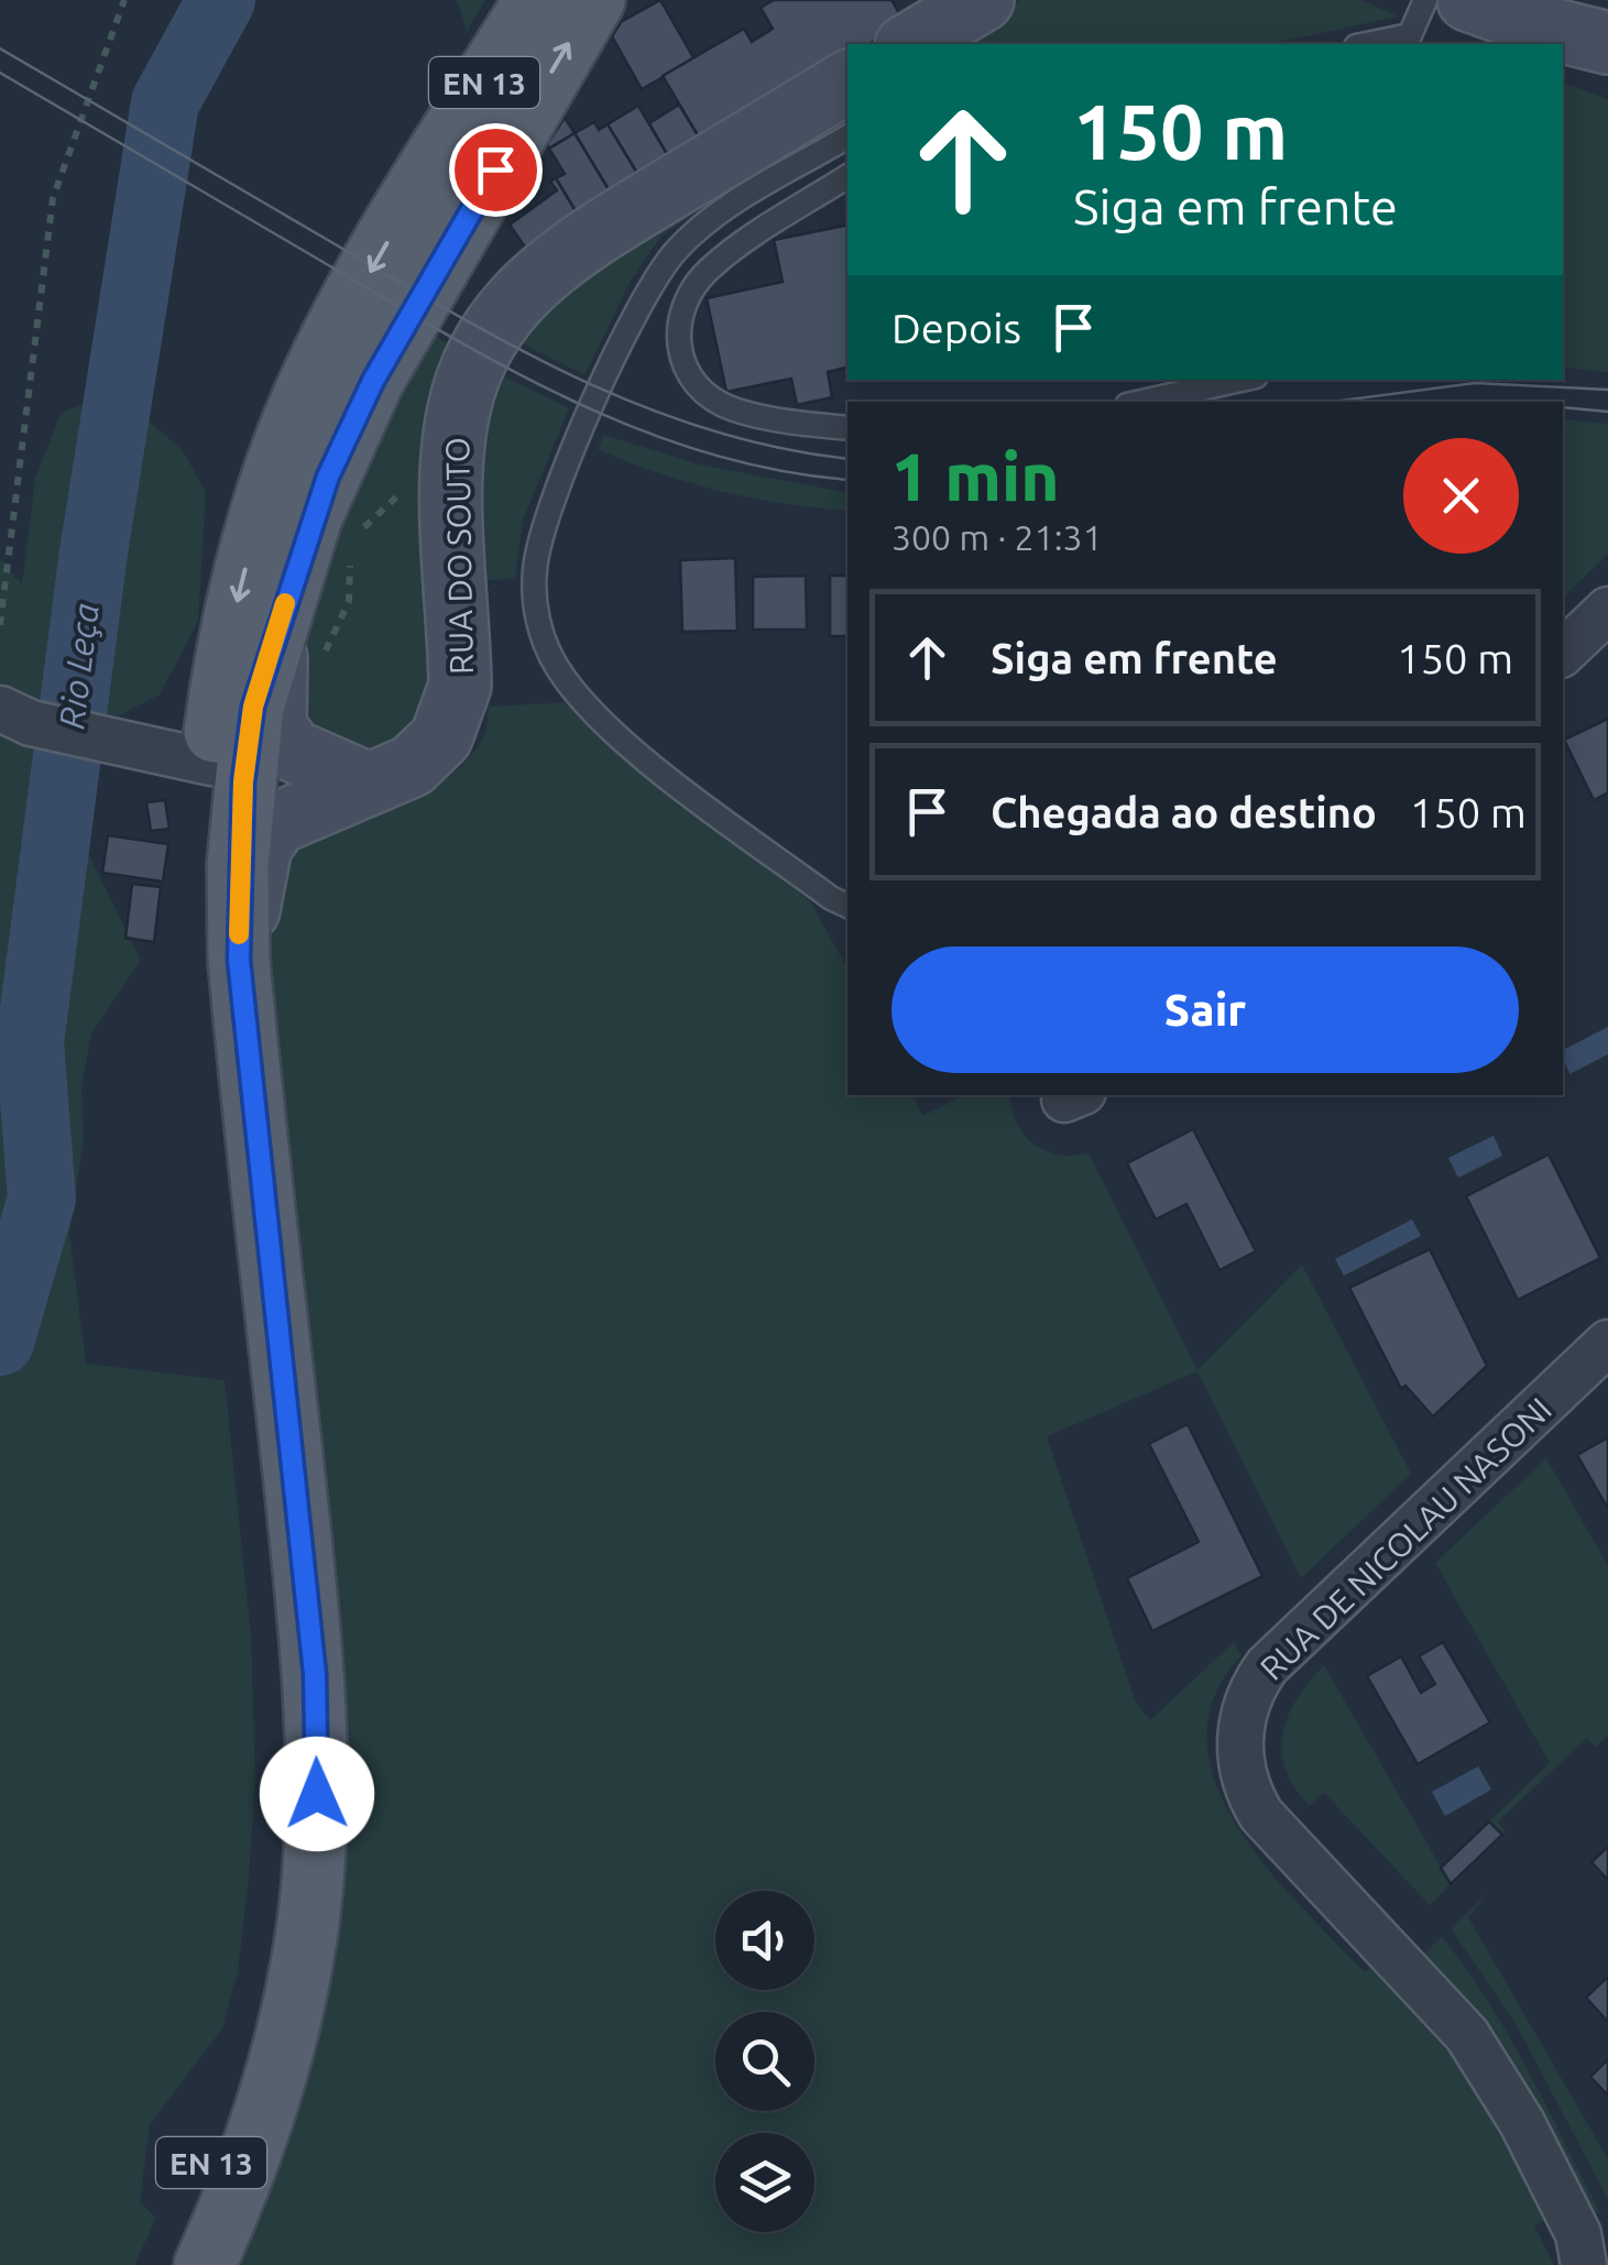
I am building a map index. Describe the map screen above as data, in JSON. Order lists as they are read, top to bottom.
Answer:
{
  "streets": {
    "main road": ["EN 13"],
    "street": ["RUA DO SOUTO", "RUA DE NICOLAU NASONI"]
  },
  "crossings": [
    ["EN 13", "RUA DO SOUTO"]
  ],
  "water": ["Rio Leça"],
  "page": {
    "turn": ["150 m", "Siga em frente"],
    "then": "Depois",
    "heading": ["1 min", "300 m · 21:31"],
    "list": [
      {
        "name": "Siga em frente",
        "value": "150 m"
      },
      {
        "name": "Chegada ao destino",
        "value": "150 m"
      }
    ],
    "buttons": "Sair"
  }
}
